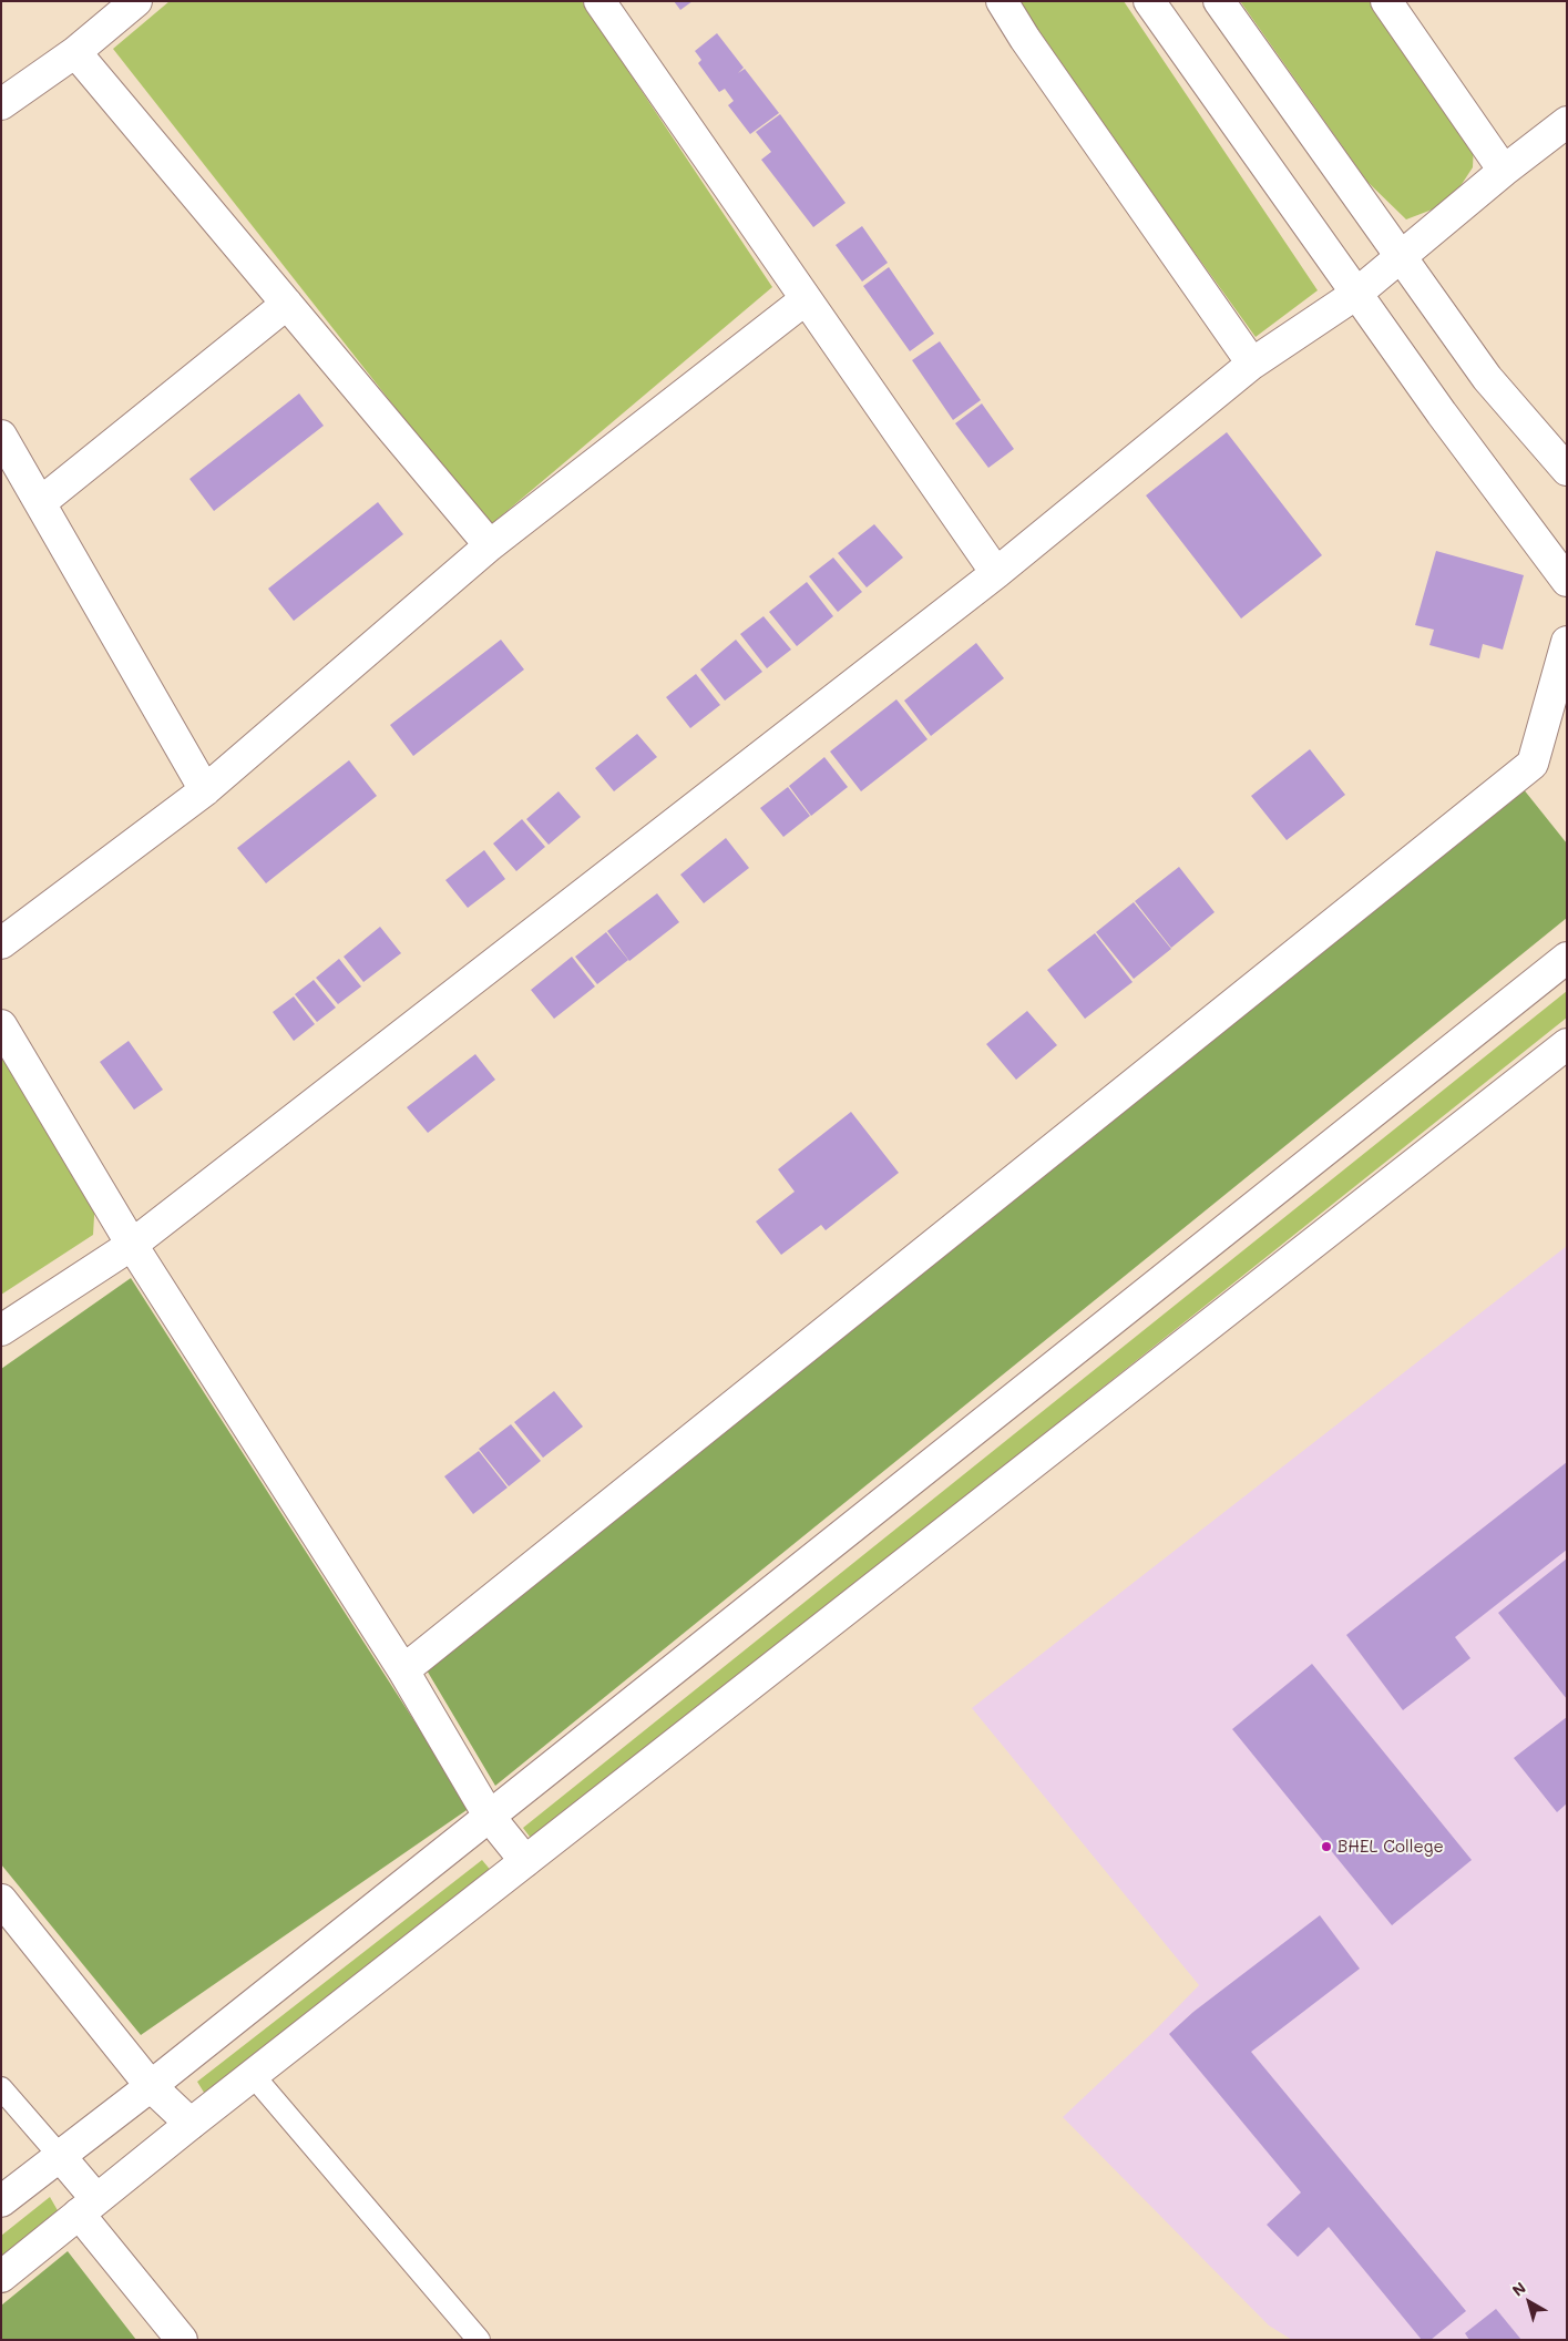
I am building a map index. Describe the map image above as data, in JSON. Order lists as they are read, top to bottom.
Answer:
{
  "places": ["BHEL College"],
  "north": "top left"
}
